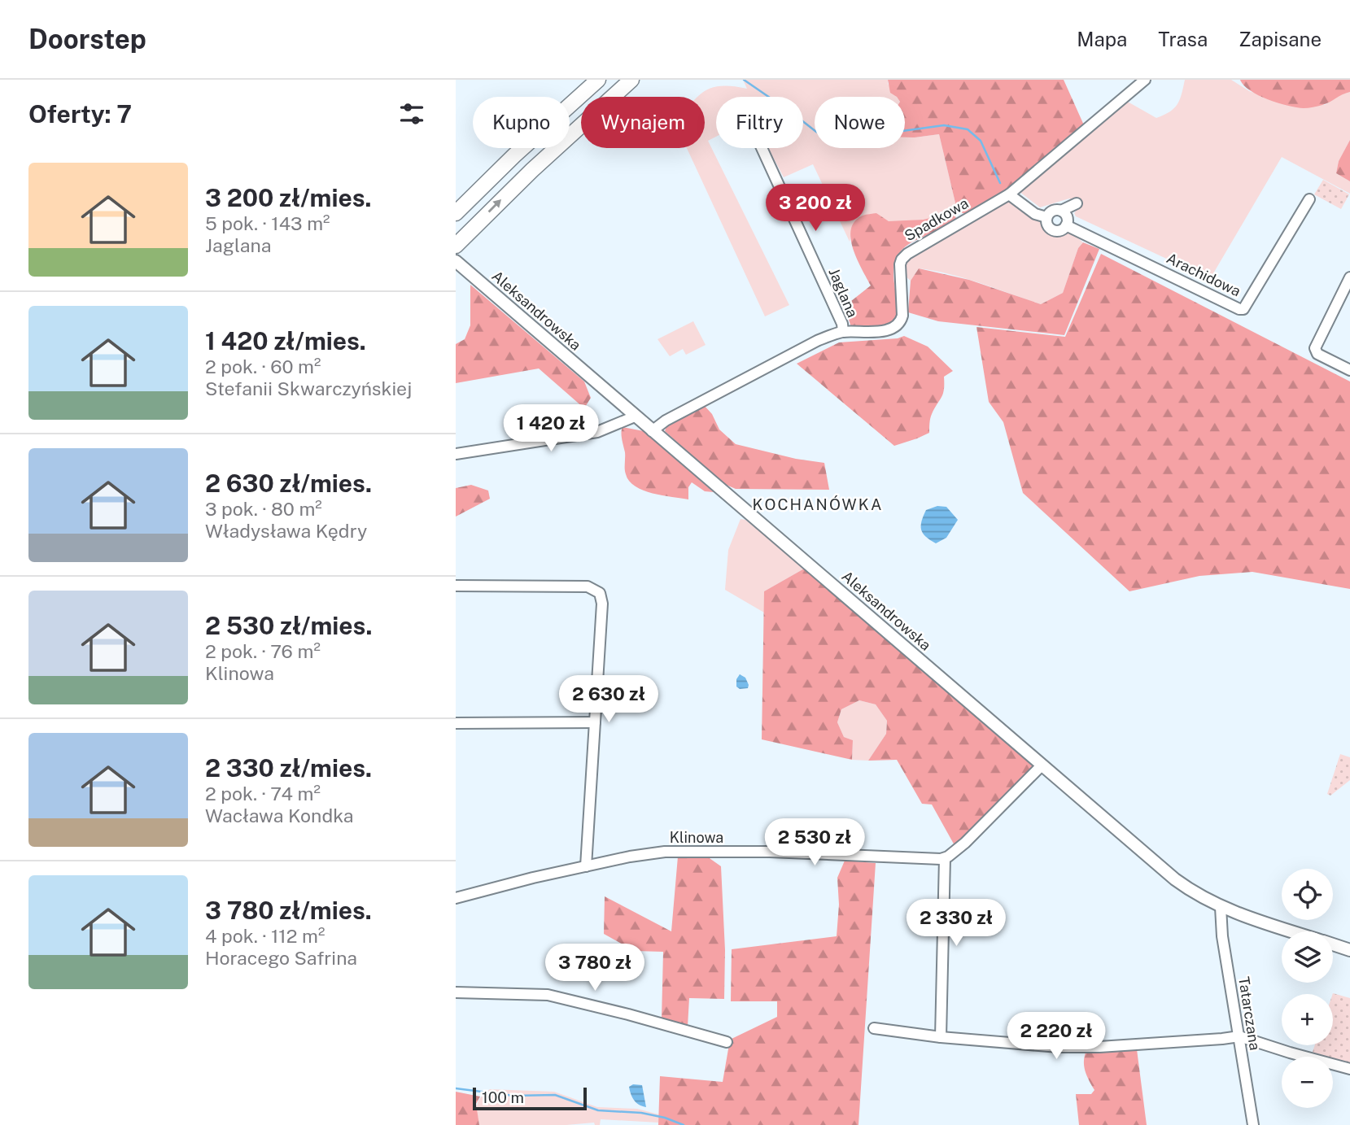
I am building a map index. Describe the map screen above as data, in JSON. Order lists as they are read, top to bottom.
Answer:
{
  "streets": {
    "main road": ["Aleksandrowska"],
    "street": [
      "Spadkowa",
      "Arachidowa",
      "Jaglana",
      "Klinowa",
      "Tatarczana"
    ]
  },
  "crossings": [
    ["Spadkowa", "Jaglana"],
    ["Spadkowa", "Aleksandrowska"],
    ["Aleksandrowska", "Tatarczana"]
  ],
  "districts": ["KOCHANÓWKA"],
  "scale_bar": "100 m",
  "page": {
    "header": "Doorstep",
    "nav": ["Mapa", "Trasa", "Zapisane"],
    "heading": "Oferty: 7",
    "chip": [
      "Kupno",
      "Wynajem",
      "Filtry",
      "Nowe"
    ],
    "list": [
      {
        "name": "3 200 zł/mies.",
        "note": "5 pok. · 143 m² · Jaglana"
      },
      {
        "name": "1 420 zł/mies.",
        "note": "2 pok. · 60 m² · Stefanii Skwarczyńskiej"
      },
      {
        "name": "2 630 zł/mies.",
        "note": "3 pok. · 80 m² · Władysława Kędry"
      },
      {
        "name": "2 530 zł/mies.",
        "note": "2 pok. · 76 m² · Klinowa"
      },
      {
        "name": "2 330 zł/mies.",
        "note": "2 pok. · 74 m² · Wacława Kondka"
      },
      {
        "name": "3 780 zł/mies.",
        "note": "4 pok. · 112 m² · Horacego Safrina"
      }
    ],
    "price": [
      "3 200 zł",
      "1 420 zł",
      "2 630 zł",
      "2 530 zł",
      "2 330 zł",
      "3 780 zł",
      "2 220 zł"
    ],
    "map_buttons": ["+", "−"],
    "scale": "100 m"
  }
}
